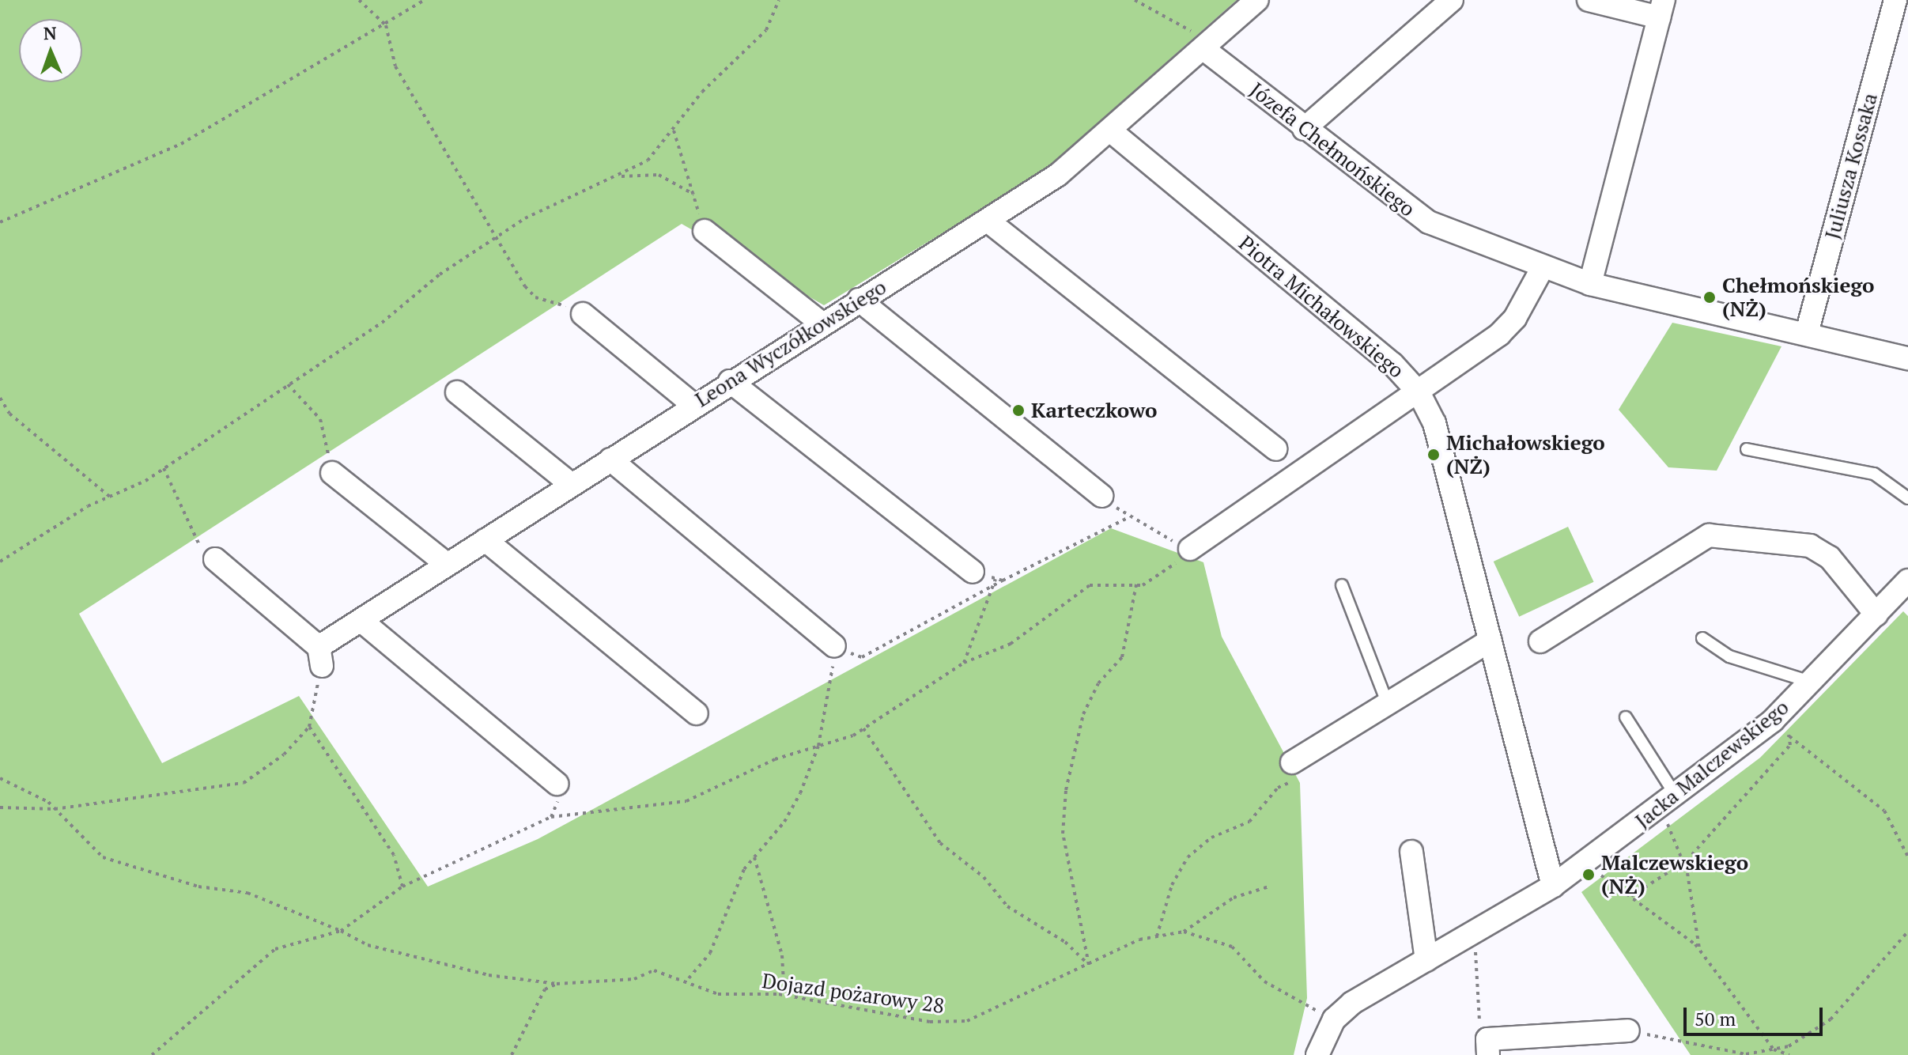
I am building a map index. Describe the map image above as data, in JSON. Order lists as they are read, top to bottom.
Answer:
{
  "streets": {
    "street": [
      "Józefa Chełmońskiego",
      "Juliusza Kossaka",
      "Piotra Michałowskiego",
      "Leona Wyczółkowskiego",
      "Jacka Malczewskiego"
    ],
    "path": ["Dojazd pożarowy 28"]
  },
  "crossings": [
    ["Józefa Chełmońskiego", "Juliusza Kossaka"],
    ["Józefa Chełmońskiego", "Leona Wyczółkowskiego"],
    ["Piotra Michałowskiego", "Leona Wyczółkowskiego"],
    ["Piotra Michałowskiego", "Jacka Malczewskiego"],
    ["Jacka Malczewskiego", "Dojazd pożarowy 28"]
  ],
  "places": [
    "Chełmońskiego (NŻ)",
    "Karteczkowo",
    "Michałowskiego (NŻ)",
    "Malczewskiego (NŻ)"
  ],
  "scale_bar": "50 m",
  "north": "top"
}
